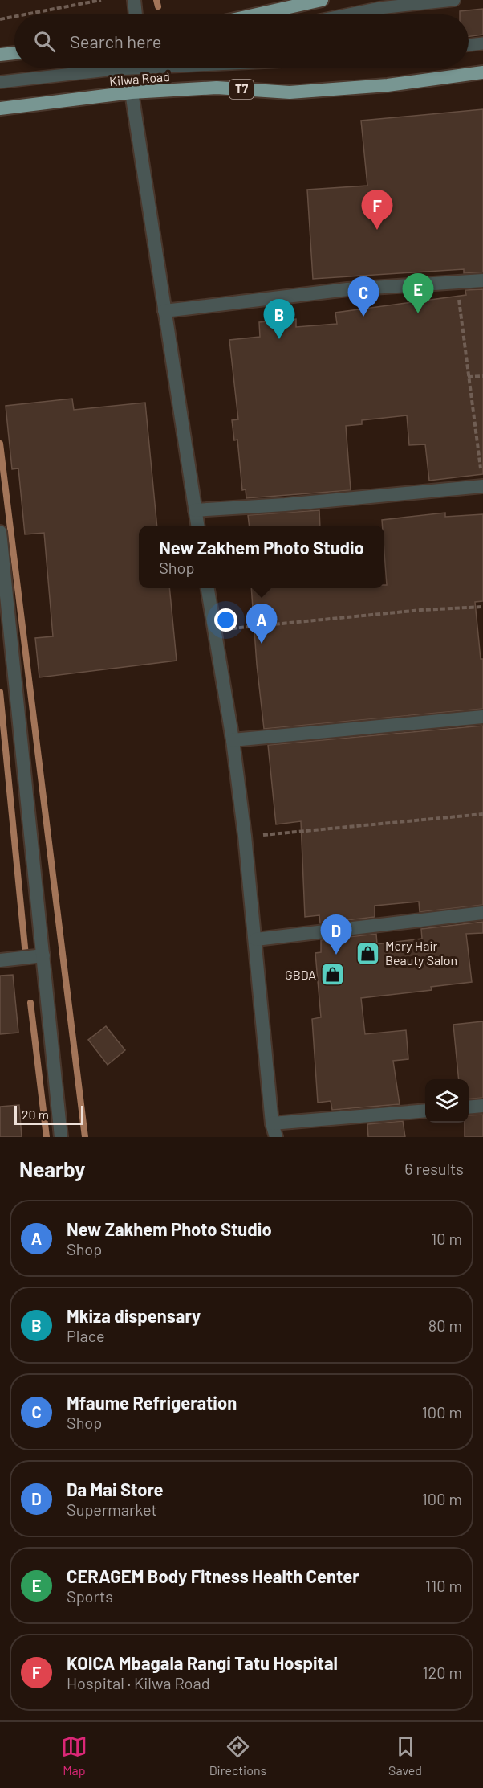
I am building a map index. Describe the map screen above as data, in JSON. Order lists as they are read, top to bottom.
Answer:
{
  "streets": {
    "highway": ["Kilwa Road", "T7"]
  },
  "places": {
    "shop": ["Mery Hair Beauty Salon", "GBDA"]
  },
  "scale_bar": "20 m",
  "page": {
    "search": "Search here",
    "pins": [
      "F",
      "E",
      "C",
      "B",
      "A",
      "D"
    ],
    "popup": ["New Zakhem Photo Studio", "Shop"],
    "scale": "20 m",
    "heading": ["Nearby", "6 results"],
    "list": [
      {
        "mark": "A",
        "name": "New Zakhem Photo Studio",
        "note": "Shop",
        "value": "10 m"
      },
      {
        "mark": "B",
        "name": "Mkiza dispensary",
        "note": "Place",
        "value": "80 m"
      },
      {
        "mark": "C",
        "name": "Mfaume Refrigeration",
        "note": "Shop",
        "value": "100 m"
      },
      {
        "mark": "D",
        "name": "Da Mai Store",
        "note": "Supermarket",
        "value": "100 m"
      },
      {
        "mark": "E",
        "name": "CERAGEM Body Fitness Health Center",
        "note": "Sports",
        "value": "110 m"
      },
      {
        "mark": "F",
        "name": "KOICA Mbagala Rangi Tatu Hospital",
        "note": "Hospital · Kilwa Road",
        "value": "120 m"
      }
    ],
    "nav": ["Map", "Directions", "Saved"]
  }
}
